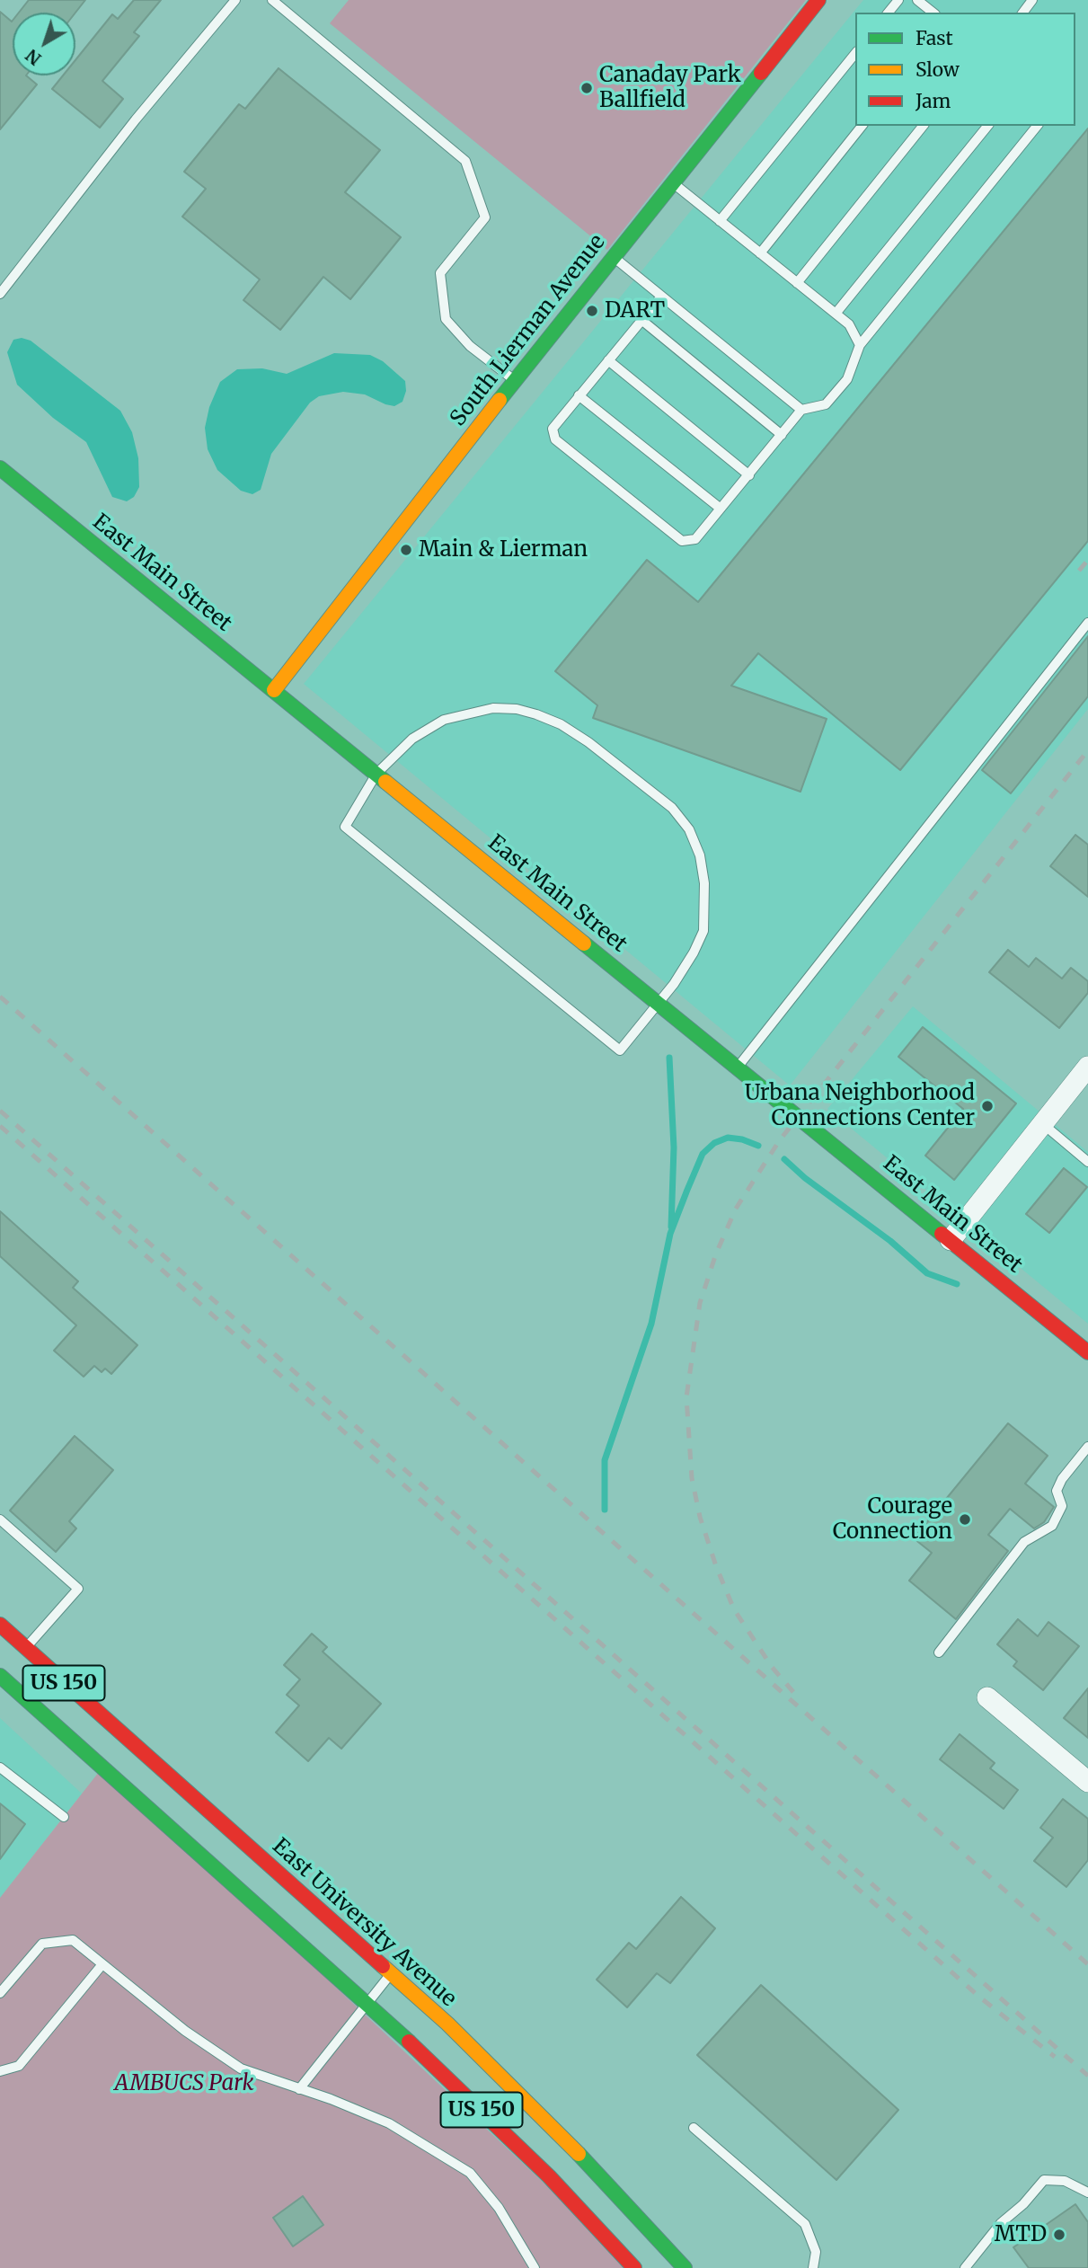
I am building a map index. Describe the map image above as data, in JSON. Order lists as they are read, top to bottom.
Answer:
{
  "streets": {
    "main road": [
      "South Lierman Avenue",
      "East Main Street",
      "US 150",
      "East University Avenue"
    ]
  },
  "crossings": [
    ["South Lierman Avenue", "East Main Street"]
  ],
  "parks": ["AMBUCS Park"],
  "places": [
    "Canaday Park Ballfield",
    "DART",
    "Main & Lierman",
    "Urbana Neighborhood Connections Center",
    "Courage Connection",
    "MTD"
  ],
  "legend": ["Fast", "Slow", "Jam"],
  "north": "bottom left"
}
